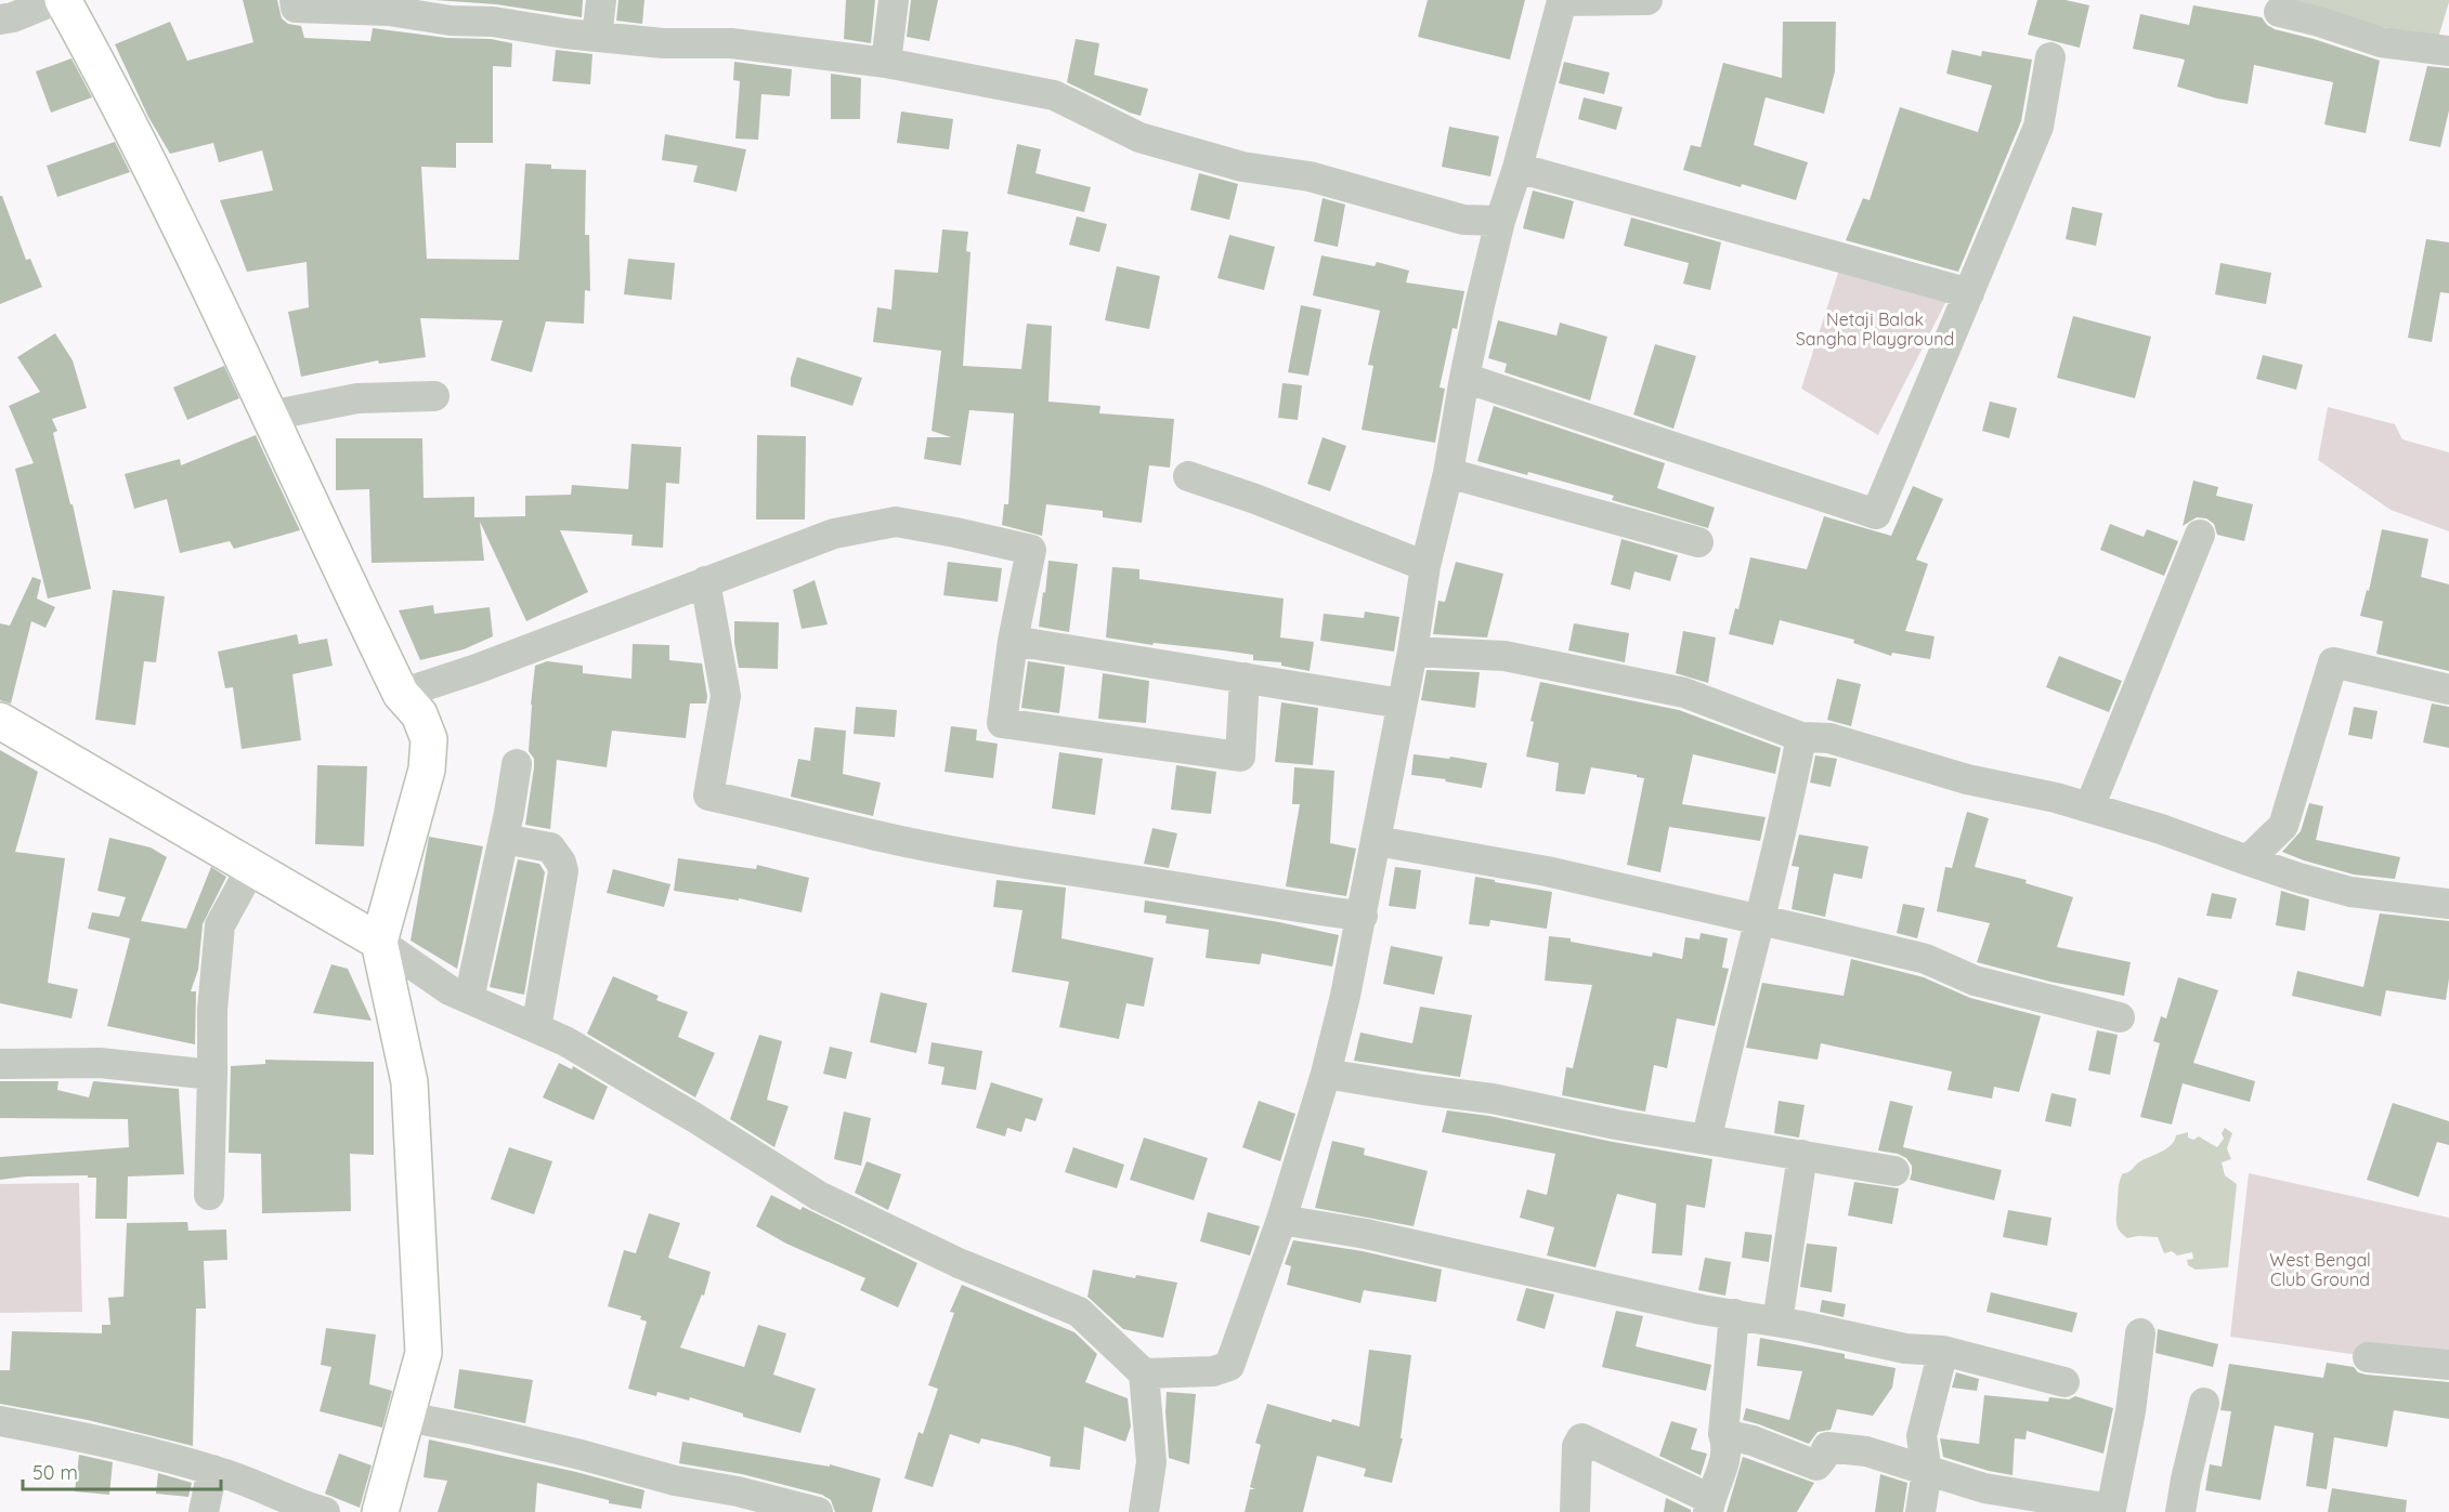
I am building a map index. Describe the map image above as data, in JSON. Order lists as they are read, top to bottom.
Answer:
{
  "parks": ["Netaji Balak Sangha Playground", "West Bengal Club Ground"],
  "scale_bar": "50 m"
}
